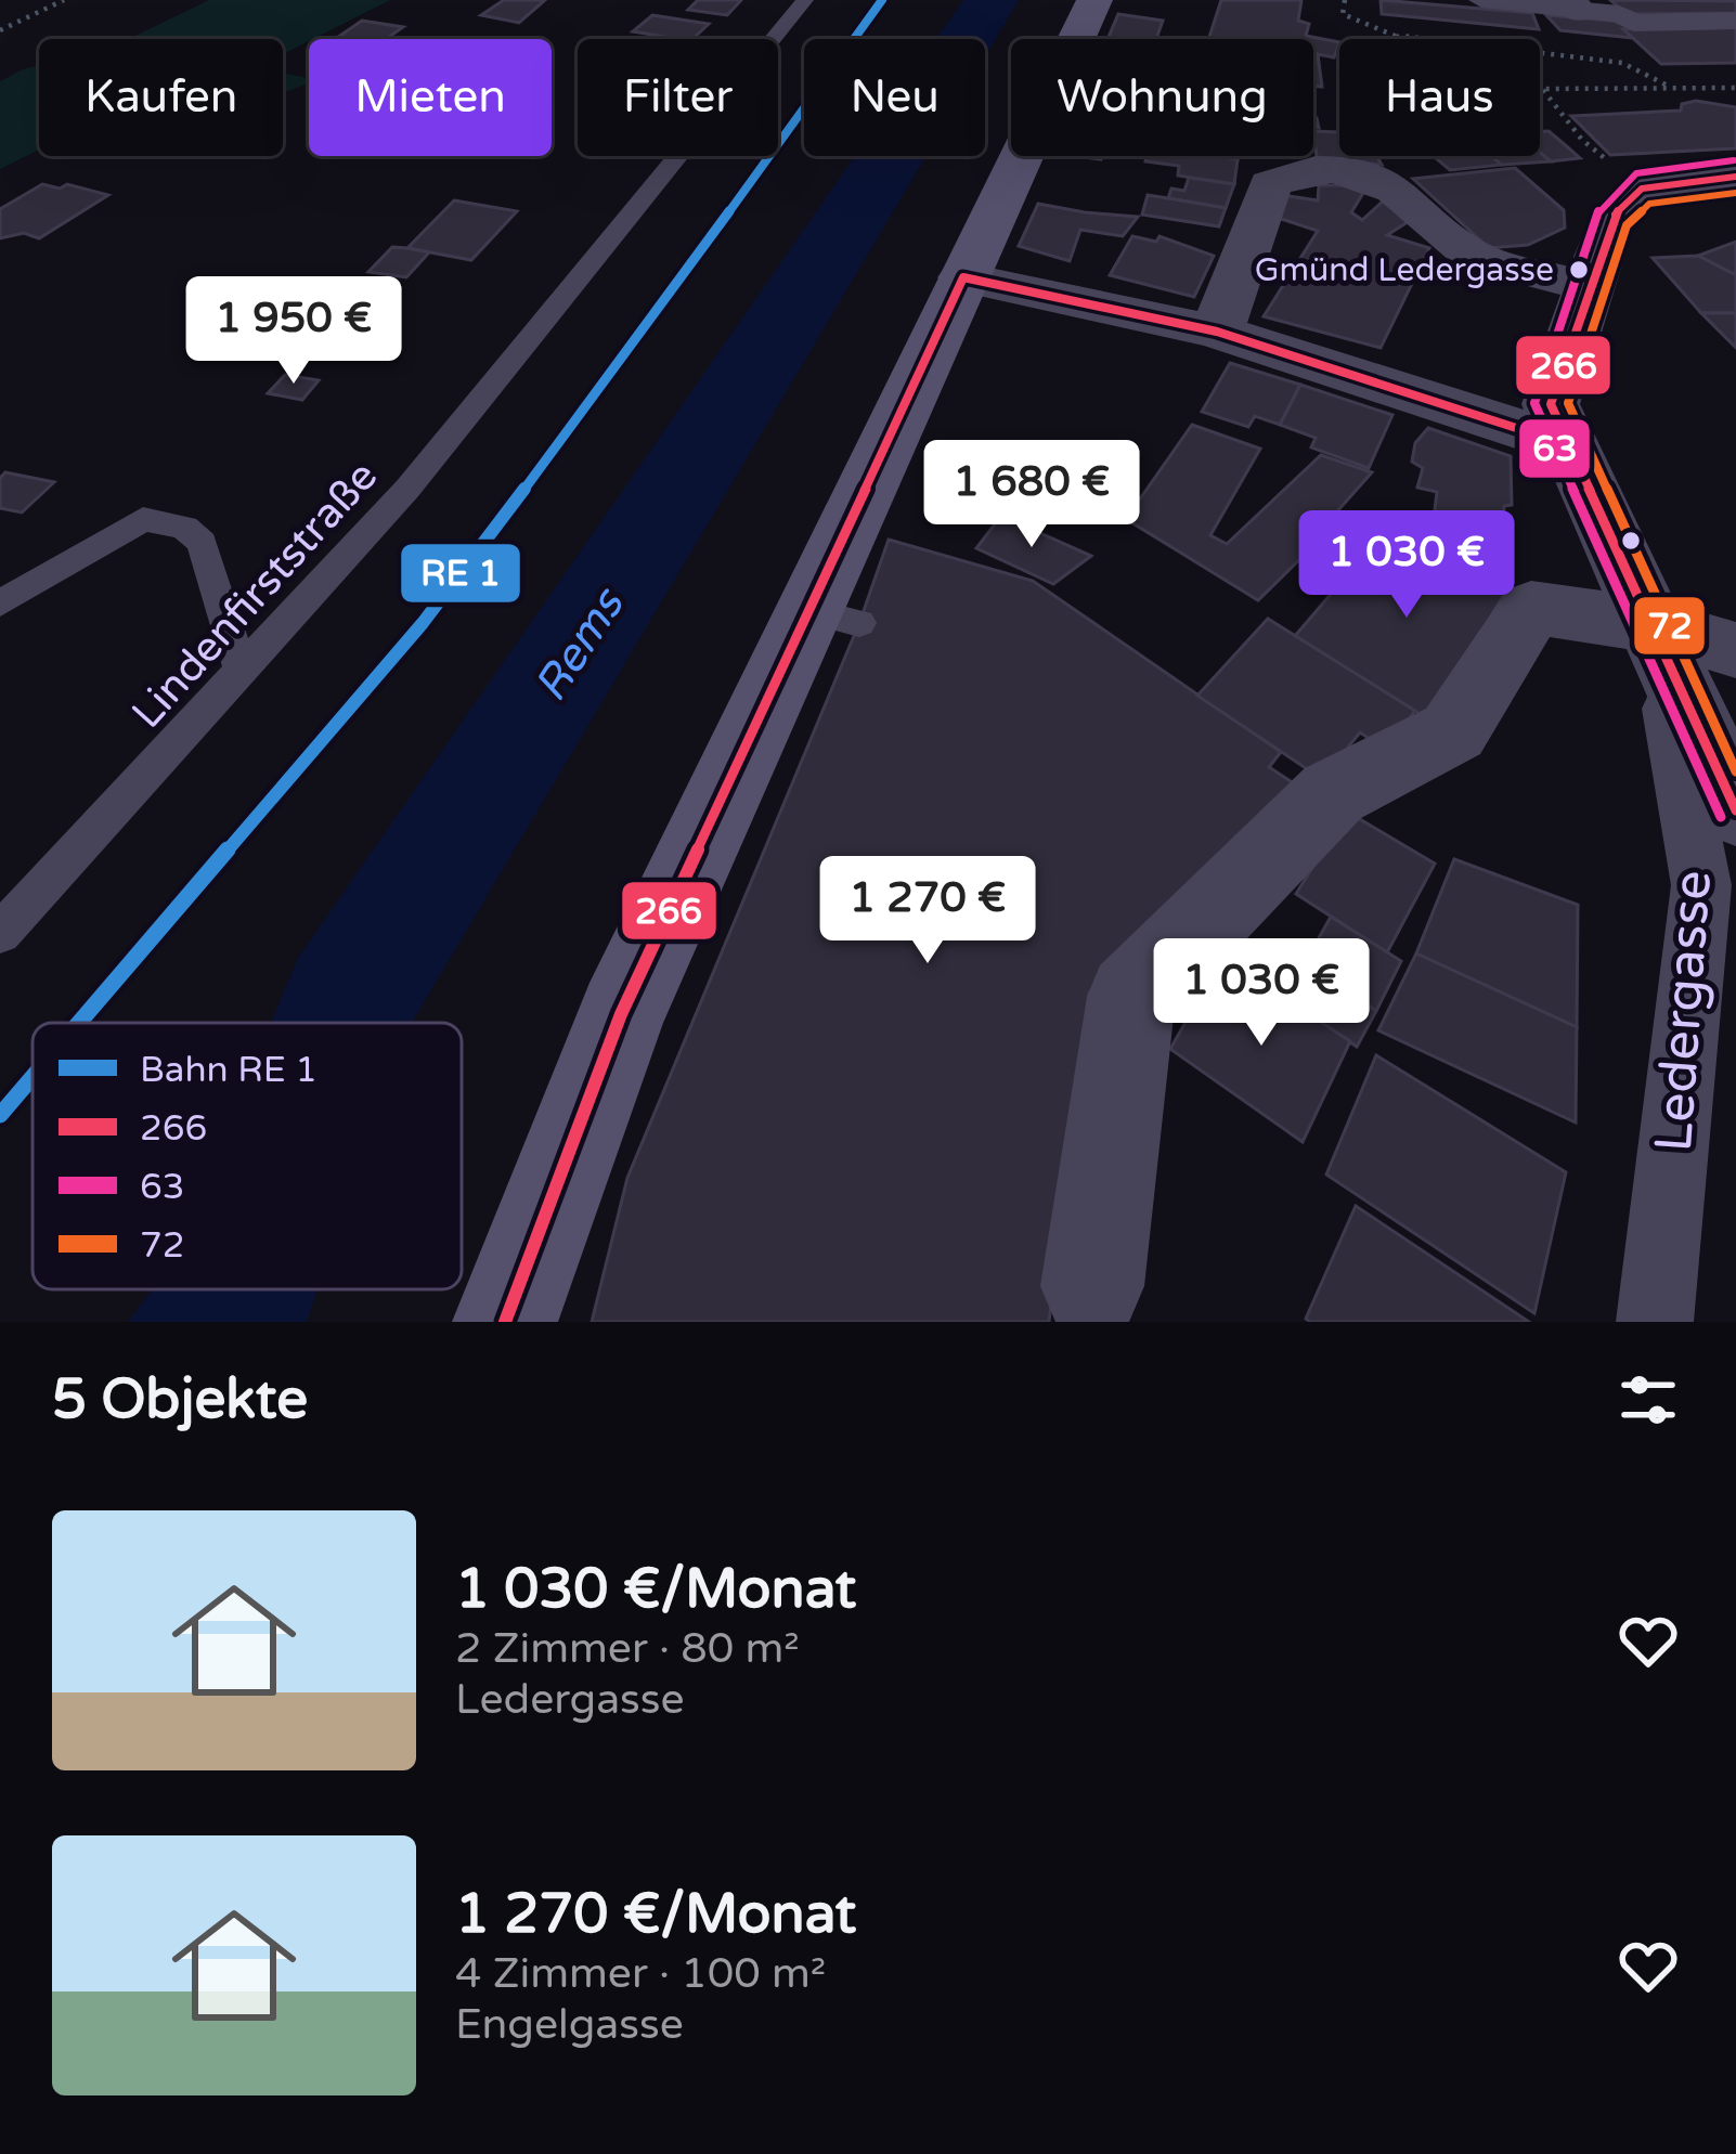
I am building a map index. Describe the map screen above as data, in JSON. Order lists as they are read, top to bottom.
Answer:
{
  "streets": {
    "street": ["Ledergasse"],
    "lane": ["Lindenfirststraße"]
  },
  "water": ["Rems"],
  "places": ["Gmünd Ledergasse"],
  "lines": ["transit line 63", "transit line 266", "transit line 72"],
  "legend": [
    "Bahn RE 1",
    "266",
    "63",
    "72"
  ],
  "page": {
    "chip": [
      "Kaufen",
      "Mieten",
      "Filter",
      "Neu",
      "Wohnung",
      "Haus"
    ],
    "price": [
      "1 950 €",
      "1 680 €",
      "1 030 €",
      "1 270 €",
      "1 030 €"
    ],
    "heading": "5 Objekte",
    "list": [
      {
        "name": "1 030 €/Monat",
        "note": "2 Zimmer · 80 m² · Ledergasse"
      },
      {
        "name": "1 270 €/Monat",
        "note": "4 Zimmer · 100 m² · Engelgasse"
      }
    ]
  }
}
